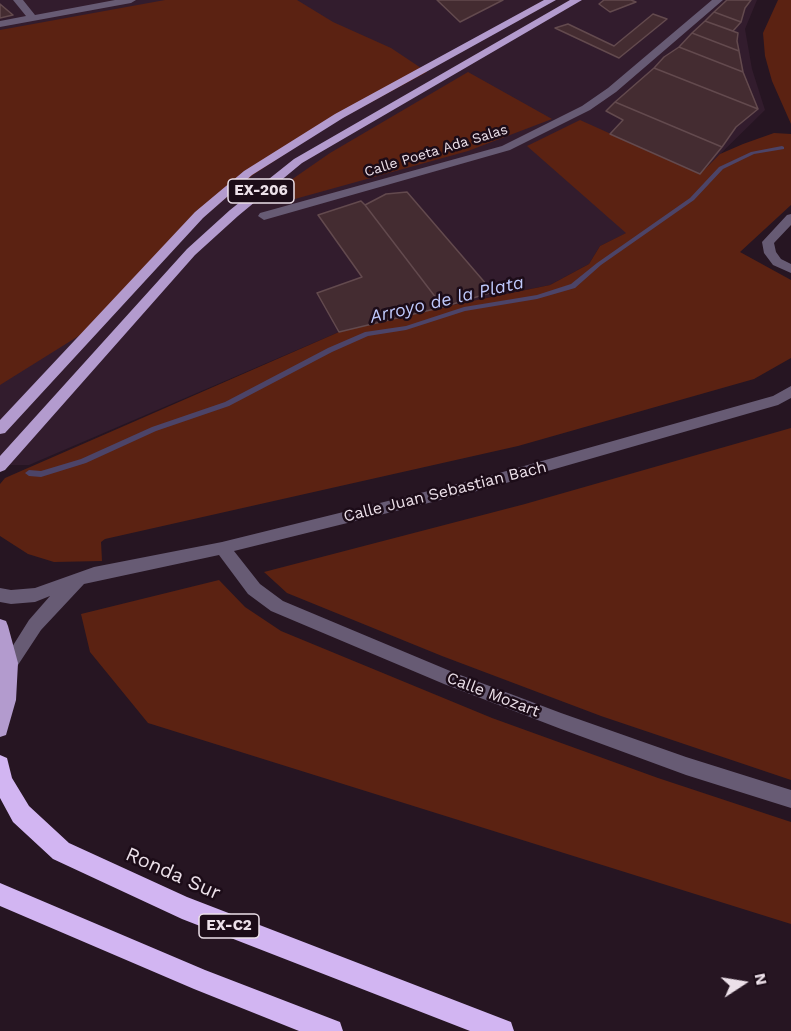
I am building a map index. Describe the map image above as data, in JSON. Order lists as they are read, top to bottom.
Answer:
{
  "streets": {
    "highway": ["Ronda Sur", "EX-C2"],
    "main road": ["EX-206"],
    "street": ["Calle Poeta Ada Salas", "Calle Juan Sebastian Bach", "Calle Mozart"]
  },
  "crossings": [
    ["Calle Juan Sebastian Bach", "Calle Mozart"]
  ],
  "water": ["Arroyo de la Plata"],
  "north": "right"
}
